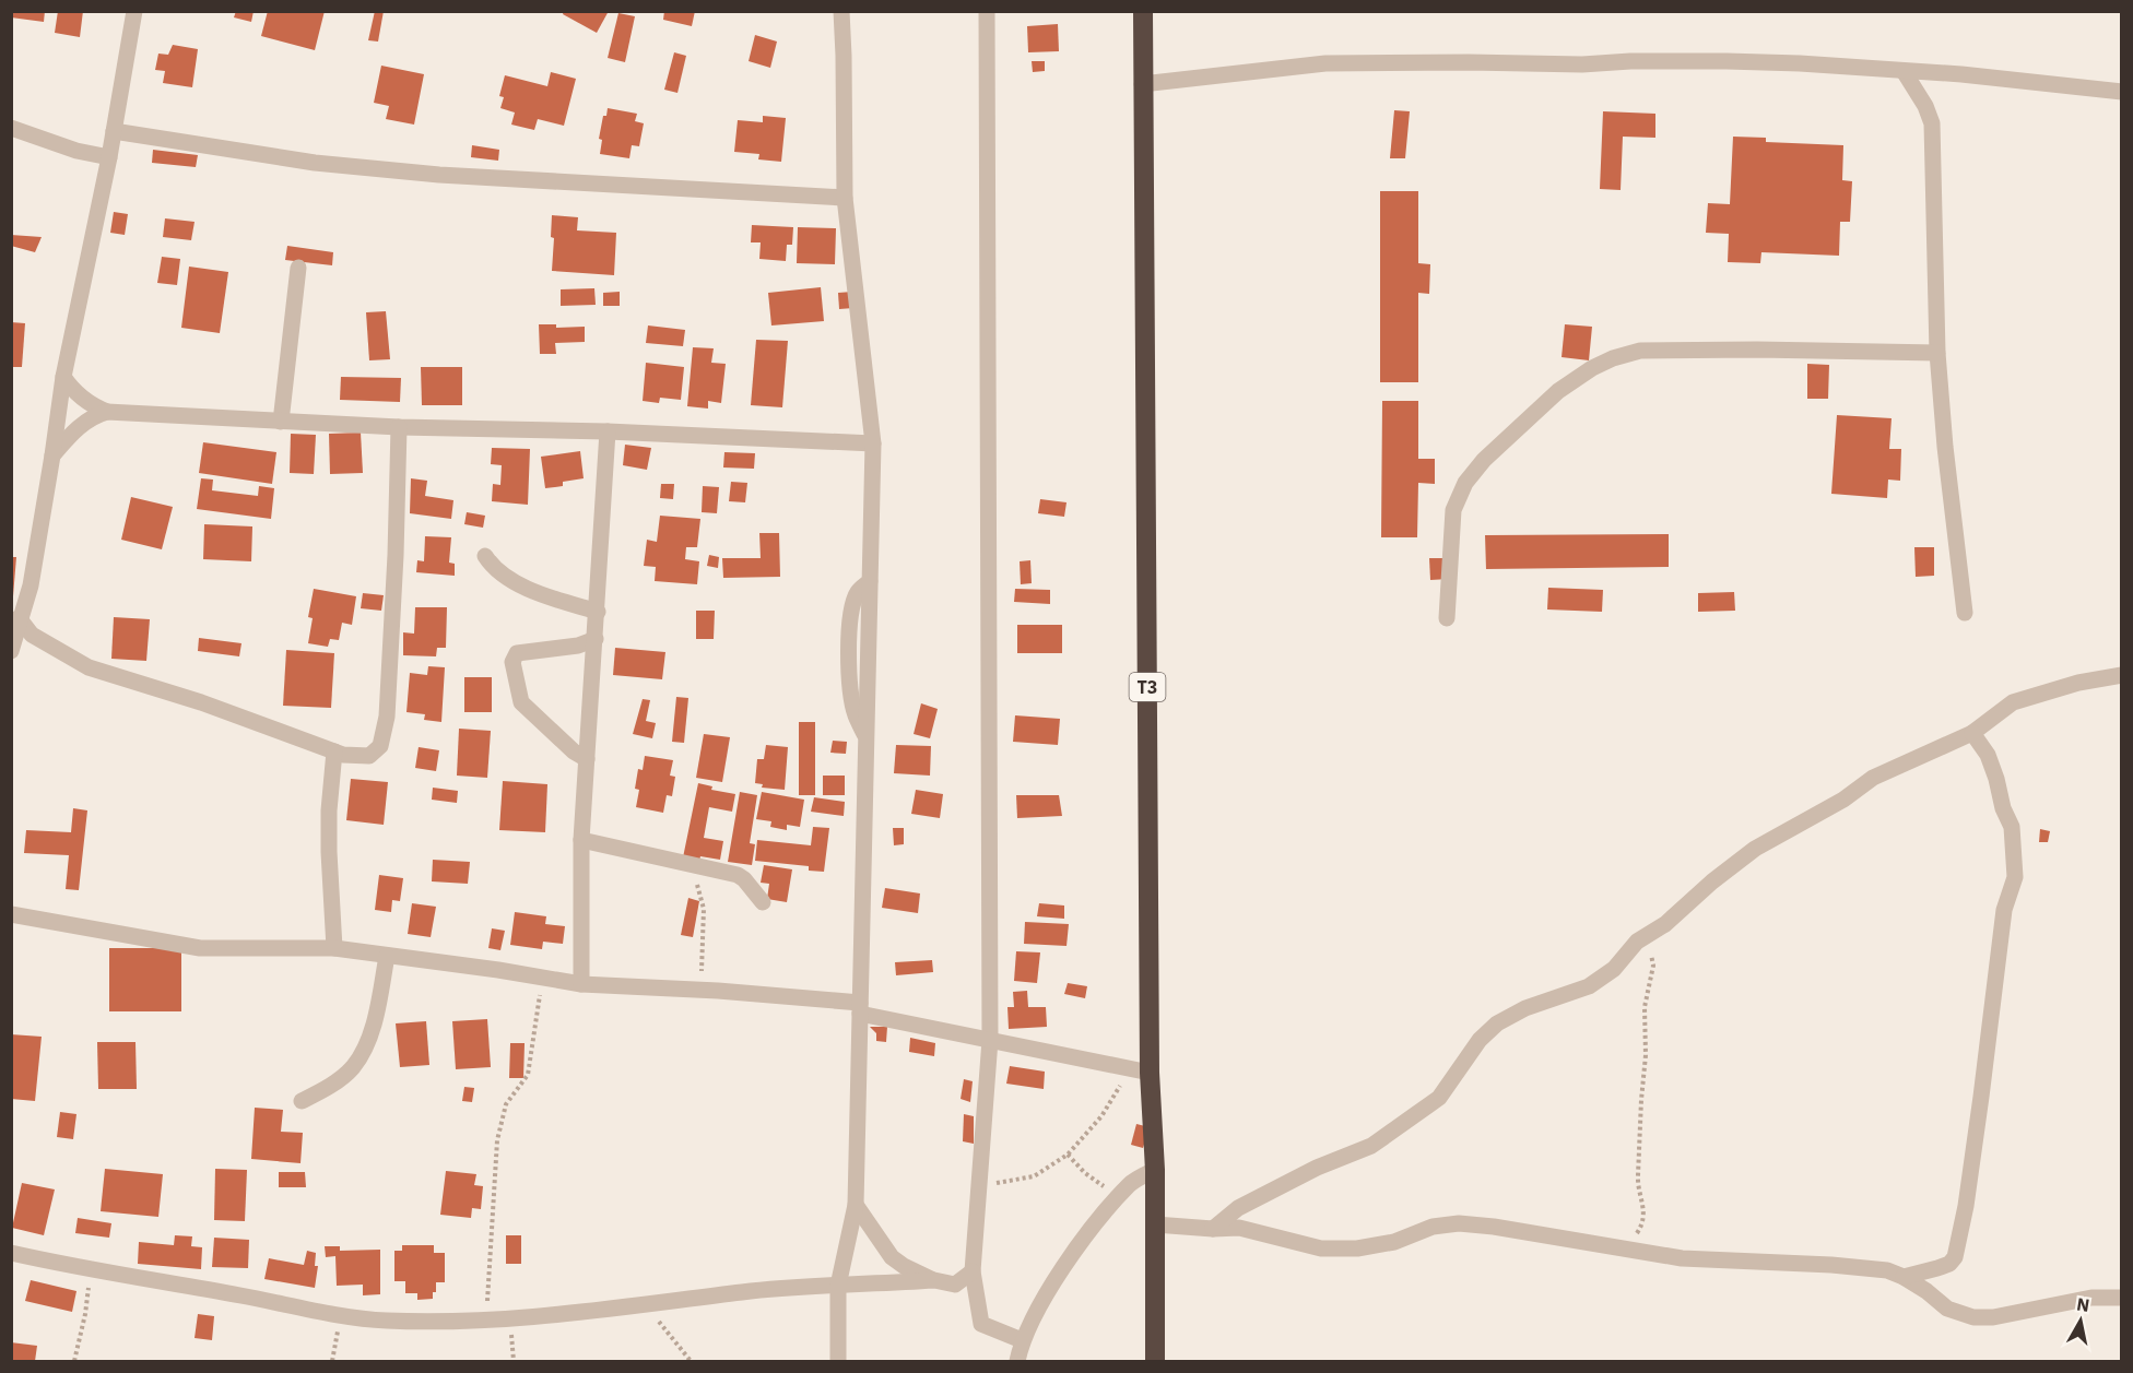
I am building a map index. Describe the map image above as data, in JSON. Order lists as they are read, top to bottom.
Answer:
{
  "streets": {
    "highway": ["T3"]
  },
  "north": "top"
}
